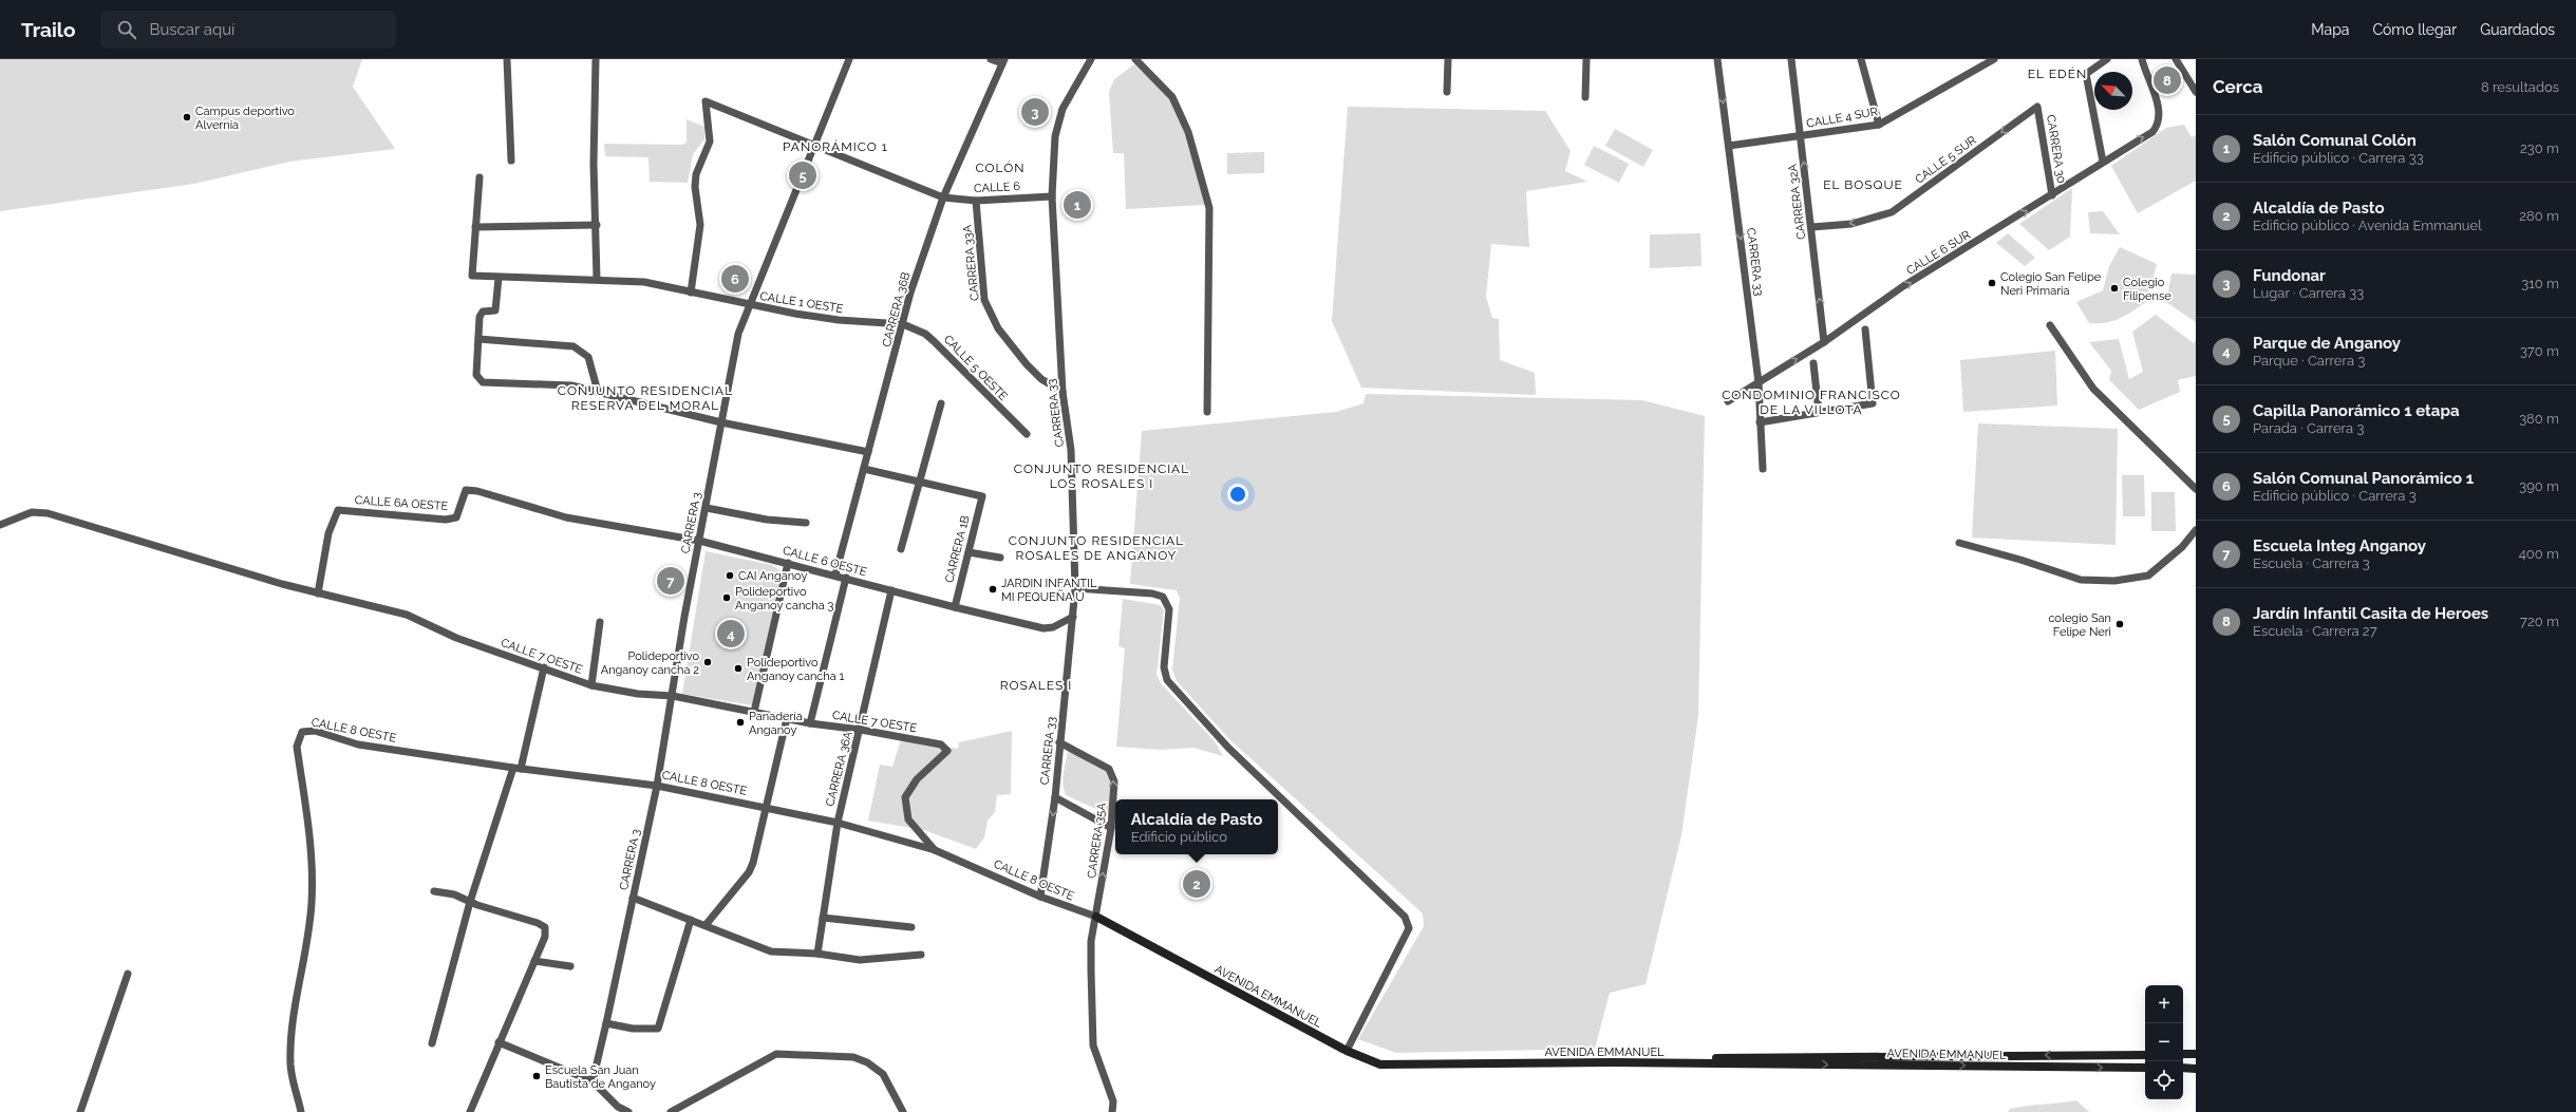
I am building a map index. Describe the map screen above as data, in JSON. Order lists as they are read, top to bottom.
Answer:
{
  "streets": {
    "street": [
      "CALLE 4 SUR",
      "CARRERA 30",
      "CALLE 5 SUR",
      "CALLE 6",
      "CARRERA 32A",
      "CALLE 6 SUR",
      "CARRERA 33",
      "CARRERA 33A",
      "CALLE 1 OESTE",
      "CARRERA 36B",
      "CALLE 5 OESTE",
      "CALLE 6A OESTE",
      "CARRERA 3",
      "CARRERA 1B",
      "CALLE 6 OESTE",
      "CALLE 7 OESTE",
      "CALLE 8 OESTE",
      "CARRERA 36A",
      "CARRERA 35A",
      "AVENIDA EMMANUEL"
    ]
  },
  "crossings": [
    ["CALLE 4 SUR", "CARRERA 32A"],
    ["CALLE 4 SUR", "CARRERA 33"],
    ["CARRERA 30", "CALLE 5 SUR"],
    ["CARRERA 30", "CALLE 6 SUR"],
    ["CALLE 5 SUR", "CARRERA 32A"],
    ["CALLE 6", "CARRERA 33"],
    ["CALLE 6", "CARRERA 33A"],
    ["CALLE 6", "CALLE 1 OESTE"],
    ["CALLE 6", "CARRERA 36B"],
    ["CALLE 6", "CARRERA 3"],
    ["CARRERA 32A", "CALLE 6 SUR"],
    ["CALLE 6 SUR", "CARRERA 33"],
    ["CARRERA 33", "CARRERA 33A"],
    ["CARRERA 33", "CALLE 6 OESTE"],
    ["CARRERA 33", "CALLE 8 OESTE"],
    ["CARRERA 33", "CARRERA 35A"],
    ["CALLE 1 OESTE", "CARRERA 36B"],
    ["CALLE 1 OESTE", "CALLE 5 OESTE"],
    ["CALLE 1 OESTE", "CARRERA 3"],
    ["CARRERA 36B", "CALLE 5 OESTE"],
    ["CARRERA 36B", "CALLE 6 OESTE"],
    ["CALLE 6A OESTE", "CALLE 6 OESTE"],
    ["CALLE 6A OESTE", "CALLE 7 OESTE"],
    ["CARRERA 3", "CALLE 6 OESTE"],
    ["CARRERA 3", "CALLE 7 OESTE"],
    ["CARRERA 3", "CALLE 8 OESTE"],
    ["CARRERA 1B", "CALLE 6 OESTE"],
    ["CALLE 6 OESTE", "CARRERA 36A"],
    ["CALLE 7 OESTE", "CALLE 8 OESTE"],
    ["CALLE 7 OESTE", "CARRERA 36A"],
    ["CALLE 8 OESTE", "CARRERA 36A"],
    ["CALLE 8 OESTE", "CARRERA 35A"],
    ["CALLE 8 OESTE", "AVENIDA EMMANUEL"],
    ["CARRERA 35A", "AVENIDA EMMANUEL"]
  ],
  "one_way": [
    "CALLE 5 SUR",
    "CARRERA 32A",
    "CALLE 6 SUR",
    "CARRERA 35A"
  ],
  "districts": [
    "EL EDÉN",
    "PANORÁMICO 1",
    "COLÓN",
    "EL BOSQUE",
    "CONJUNTO RESIDENCIAL RESERVA DEL MORAL",
    "CONDOMINIO FRANCISCO DE LA VILLOTA",
    "CONJUNTO RESIDENCIAL LOS ROSALES I",
    "CONJUNTO RESIDENCIAL ROSALES DE ANGANOY",
    "ROSALES I"
  ],
  "places": [
    "Campus deportivo Alvernia",
    "Colegio San Felipe Neri Primaria",
    "Colegio Filipense",
    "CAI Anganoy",
    "JARDIN INFANTIL MI PEQUEÑA U",
    "Polideportivo Anganoy cancha 3",
    "colegio San Felipe Neri",
    "Polideportivo Anganoy cancha 2",
    "Polideportivo Anganoy cancha 1",
    "Panadería Anganoy",
    "Escuela San Juan Bautista de Anganoy"
  ],
  "north": "top left",
  "page": {
    "header": "Trailo",
    "search": "Buscar aquí",
    "nav": ["Mapa", "Cómo llegar", "Guardados"],
    "heading": ["Cerca", "8 resultados"],
    "pins": [
      "8",
      "3",
      "5",
      "1",
      "6",
      "7",
      "4",
      "2"
    ],
    "list": [
      {
        "mark": "1",
        "name": "Salón Comunal Colón",
        "note": "Edificio público · Carrera 33",
        "value": "230 m"
      },
      {
        "mark": "2",
        "name": "Alcaldía de Pasto",
        "note": "Edificio público · Avenida Emmanuel",
        "value": "280 m"
      },
      {
        "mark": "3",
        "name": "Fundonar",
        "note": "Lugar · Carrera 33",
        "value": "310 m"
      },
      {
        "mark": "4",
        "name": "Parque de Anganoy",
        "note": "Parque · Carrera 3",
        "value": "370 m"
      },
      {
        "mark": "5",
        "name": "Capilla Panorámico 1 etapa",
        "note": "Parada · Carrera 3",
        "value": "380 m"
      },
      {
        "mark": "6",
        "name": "Salón Comunal Panorámico 1",
        "note": "Edificio público · Carrera 3",
        "value": "390 m"
      },
      {
        "mark": "7",
        "name": "Escuela Integ Anganoy",
        "note": "Escuela · Carrera 3",
        "value": "400 m"
      },
      {
        "mark": "8",
        "name": "Jardín Infantil Casita de Heroes",
        "note": "Escuela · Carrera 27",
        "value": "720 m"
      }
    ],
    "popup": ["Alcaldía de Pasto", "Edificio público"],
    "map_buttons": ["+", "−"]
  }
}
